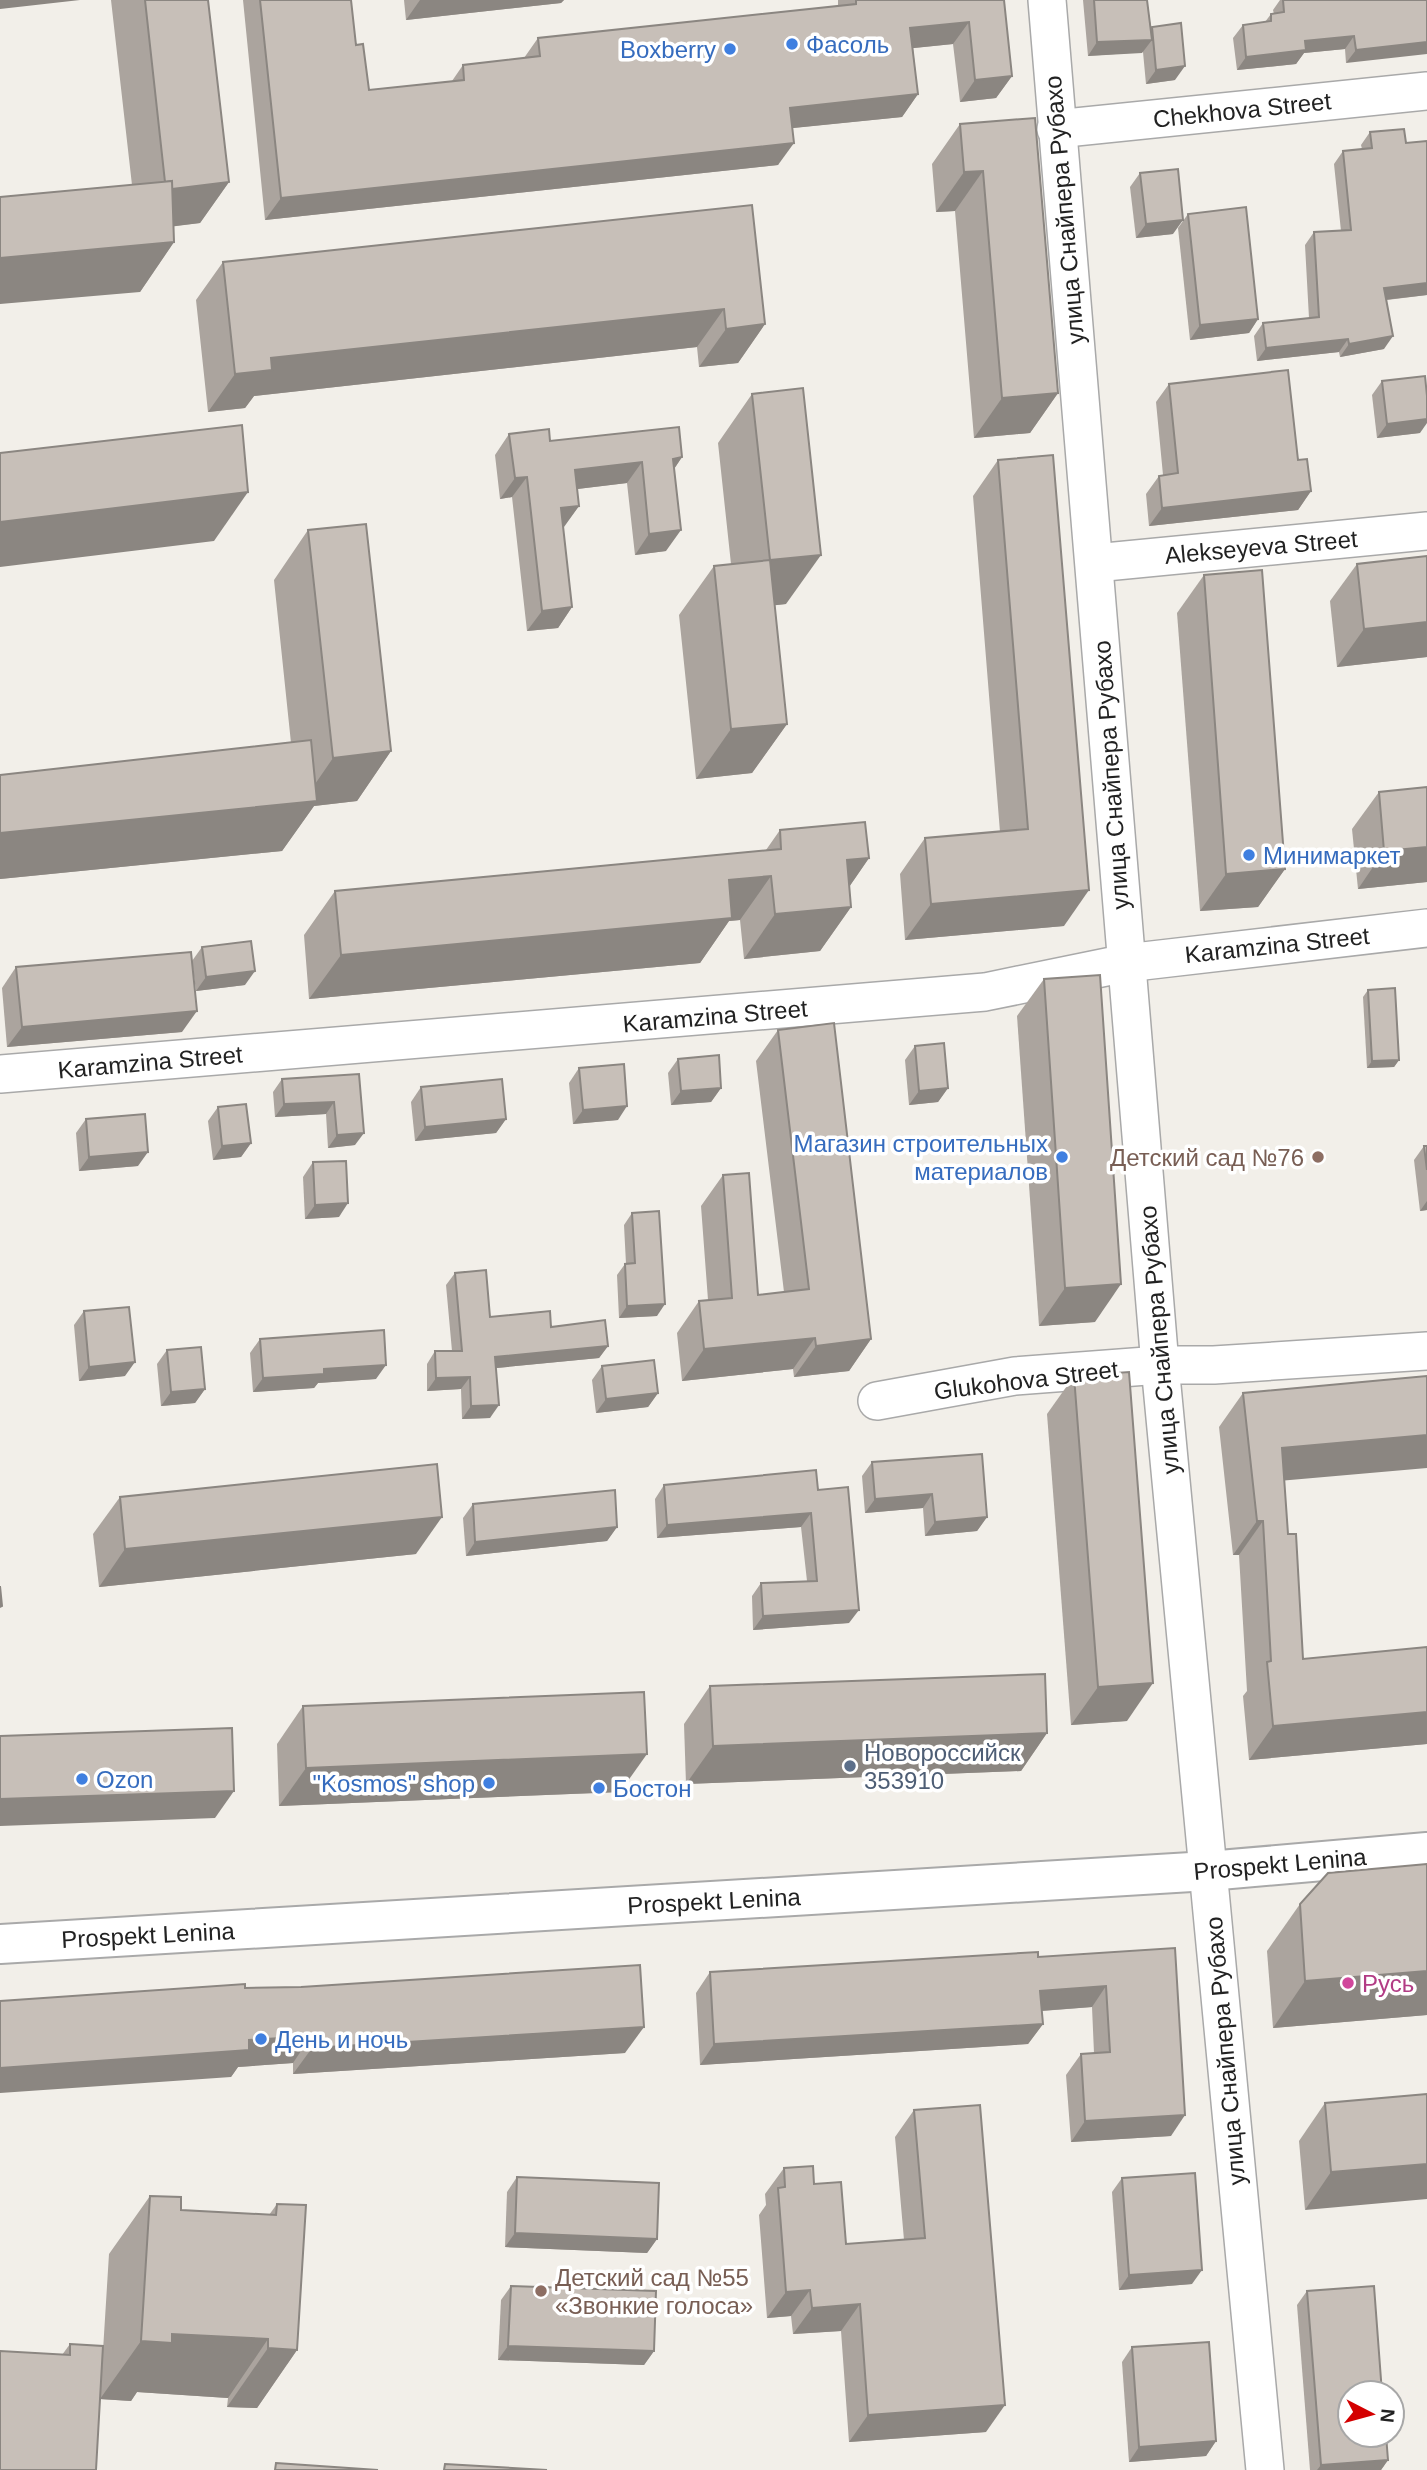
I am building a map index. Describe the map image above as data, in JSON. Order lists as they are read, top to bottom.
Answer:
{
  "streets": {
    "street": [
      "Chekhova Street",
      "улица Снайпера Рубахо",
      "Alekseyeva Street",
      "Karamzina Street",
      "Glukohova Street",
      "Prospekt Lenina"
    ]
  },
  "crossings": [
    ["Chekhova Street", "улица Снайпера Рубахо"],
    ["улица Снайпера Рубахо", "Alekseyeva Street"],
    ["улица Снайпера Рубахо", "Karamzina Street"],
    ["улица Снайпера Рубахо", "Glukohova Street"],
    ["улица Снайпера Рубахо", "Prospekt Lenina"]
  ],
  "places": [
    "Фасоль",
    "Boxberry",
    "Минимаркет",
    "Магазин строительных материалов",
    "Детский сад №76",
    "Новороссийск 353910",
    "Ozon",
    "\"Kosmos\" shop",
    "Бостон",
    "Русь",
    "День и ночь",
    "Детский сад №55 «Звонкие голоса»"
  ],
  "north": "right"
}
